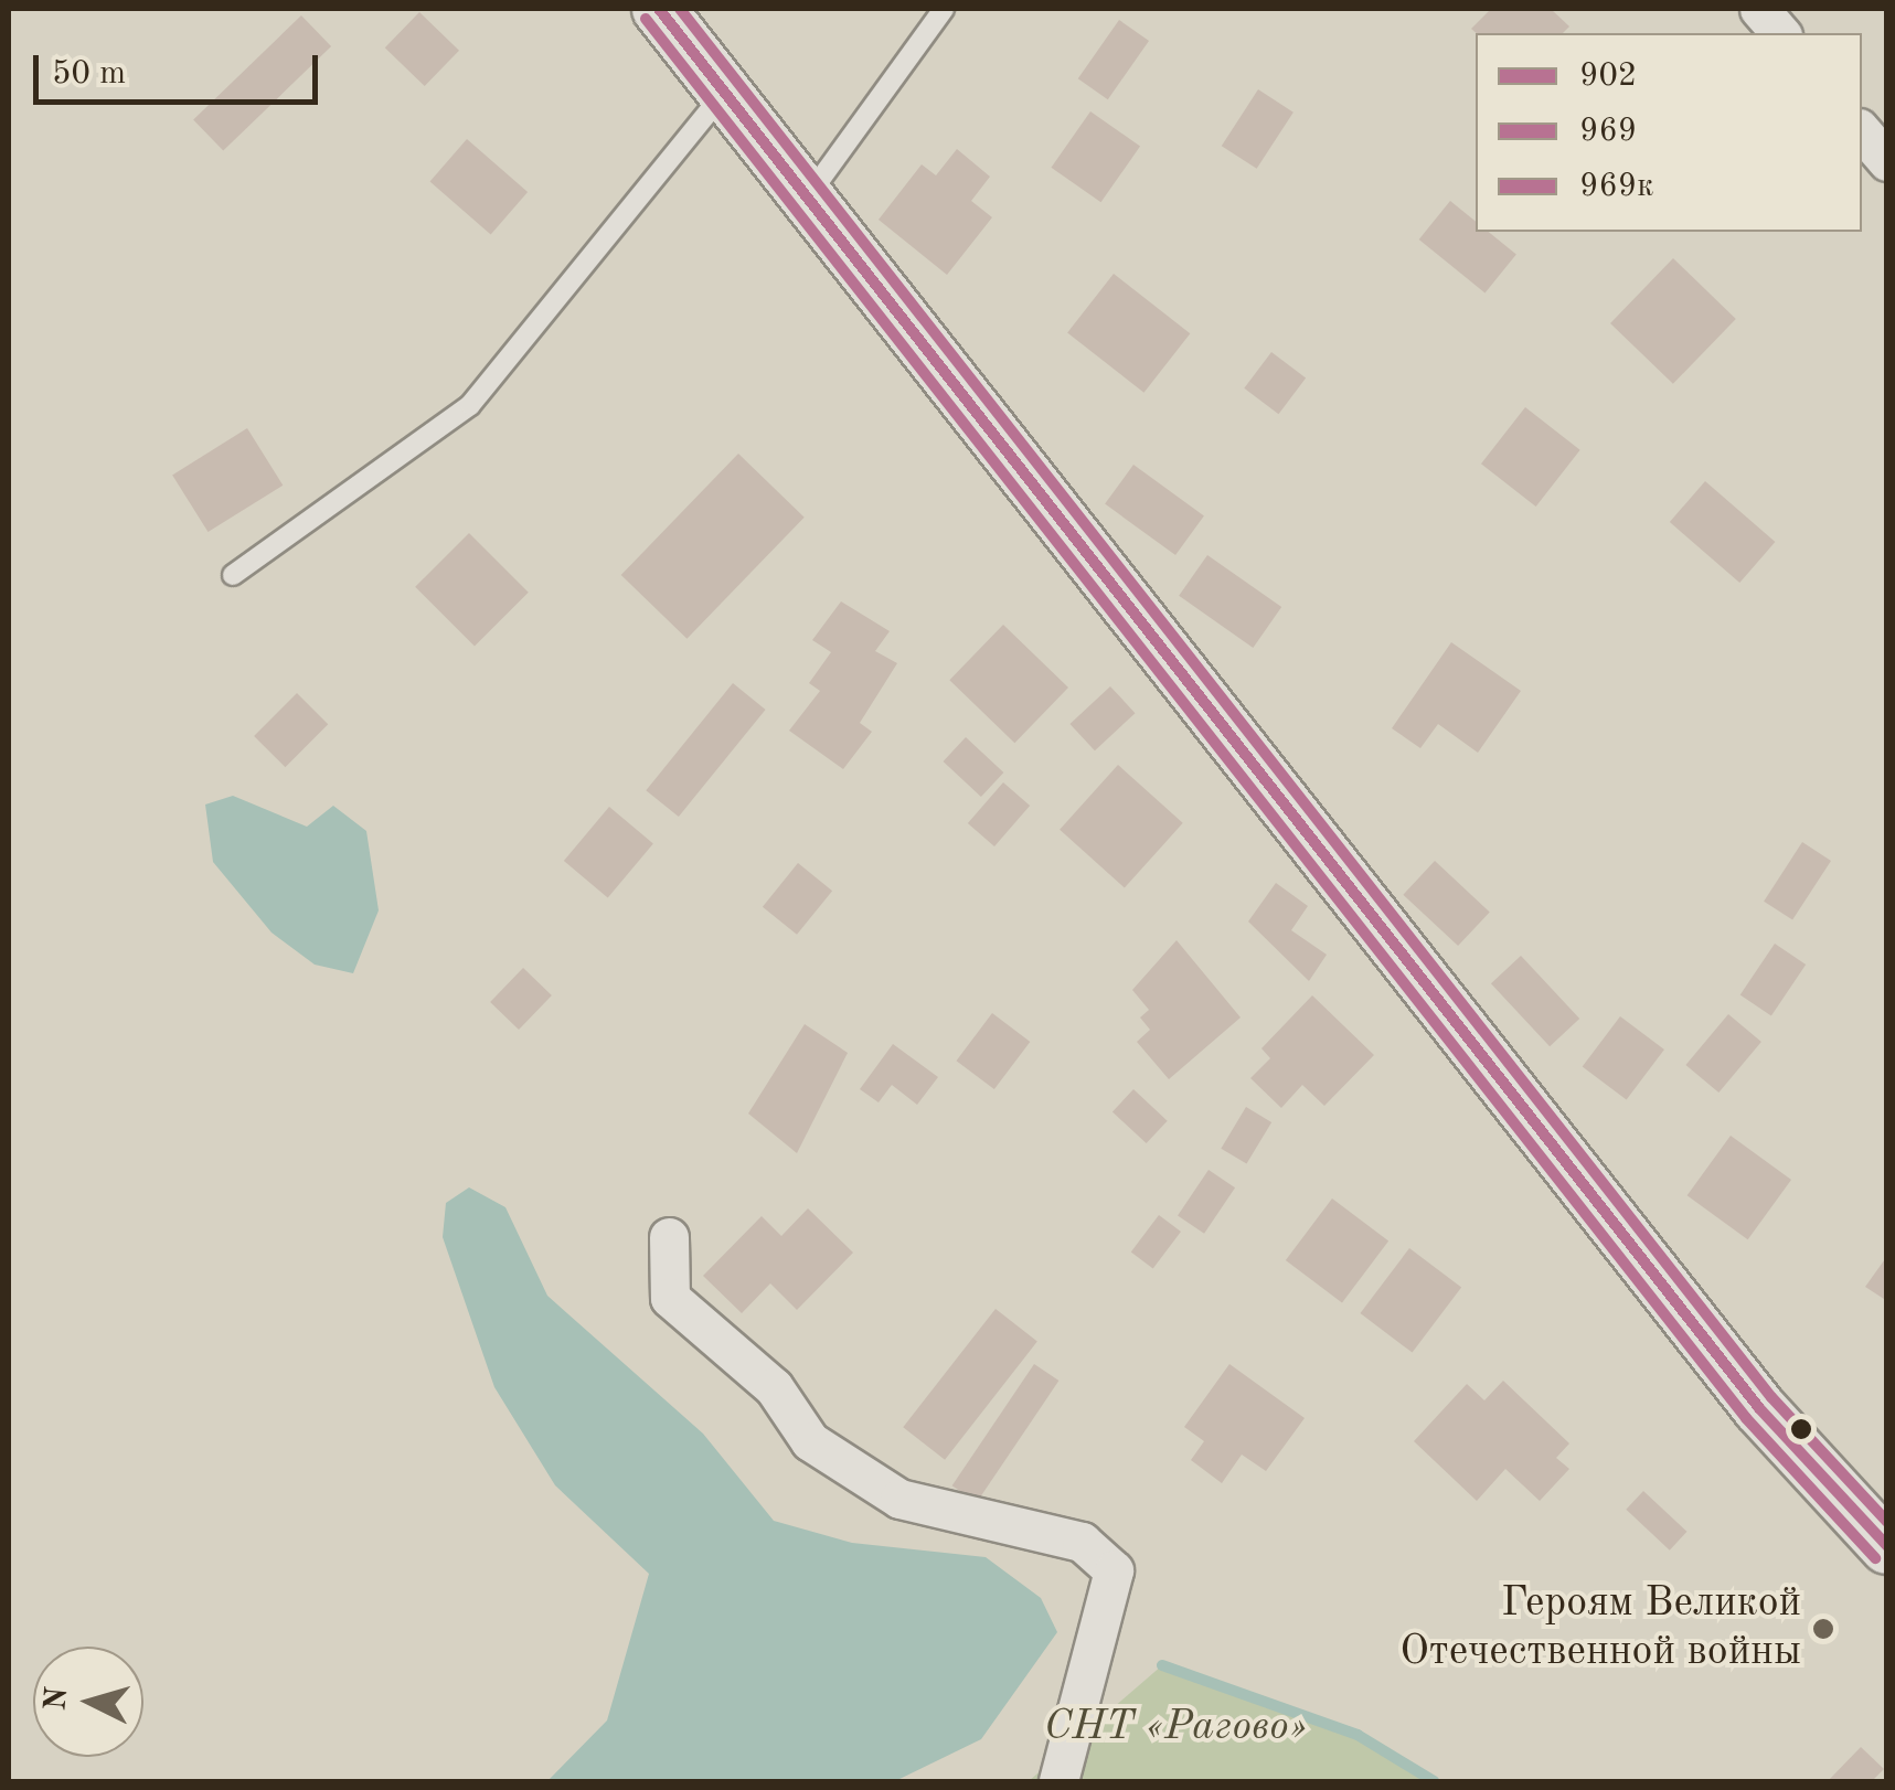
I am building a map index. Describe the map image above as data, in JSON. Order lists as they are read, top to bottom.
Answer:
{
  "parks": ["СНТ «Рагово»"],
  "places": ["Героям Великой Отечественной войны"],
  "lines": ["transit line 902", "transit line 969к", "transit line 969"],
  "legend": ["902", "969", "969к"],
  "scale_bar": "50 m",
  "north": "left"
}
